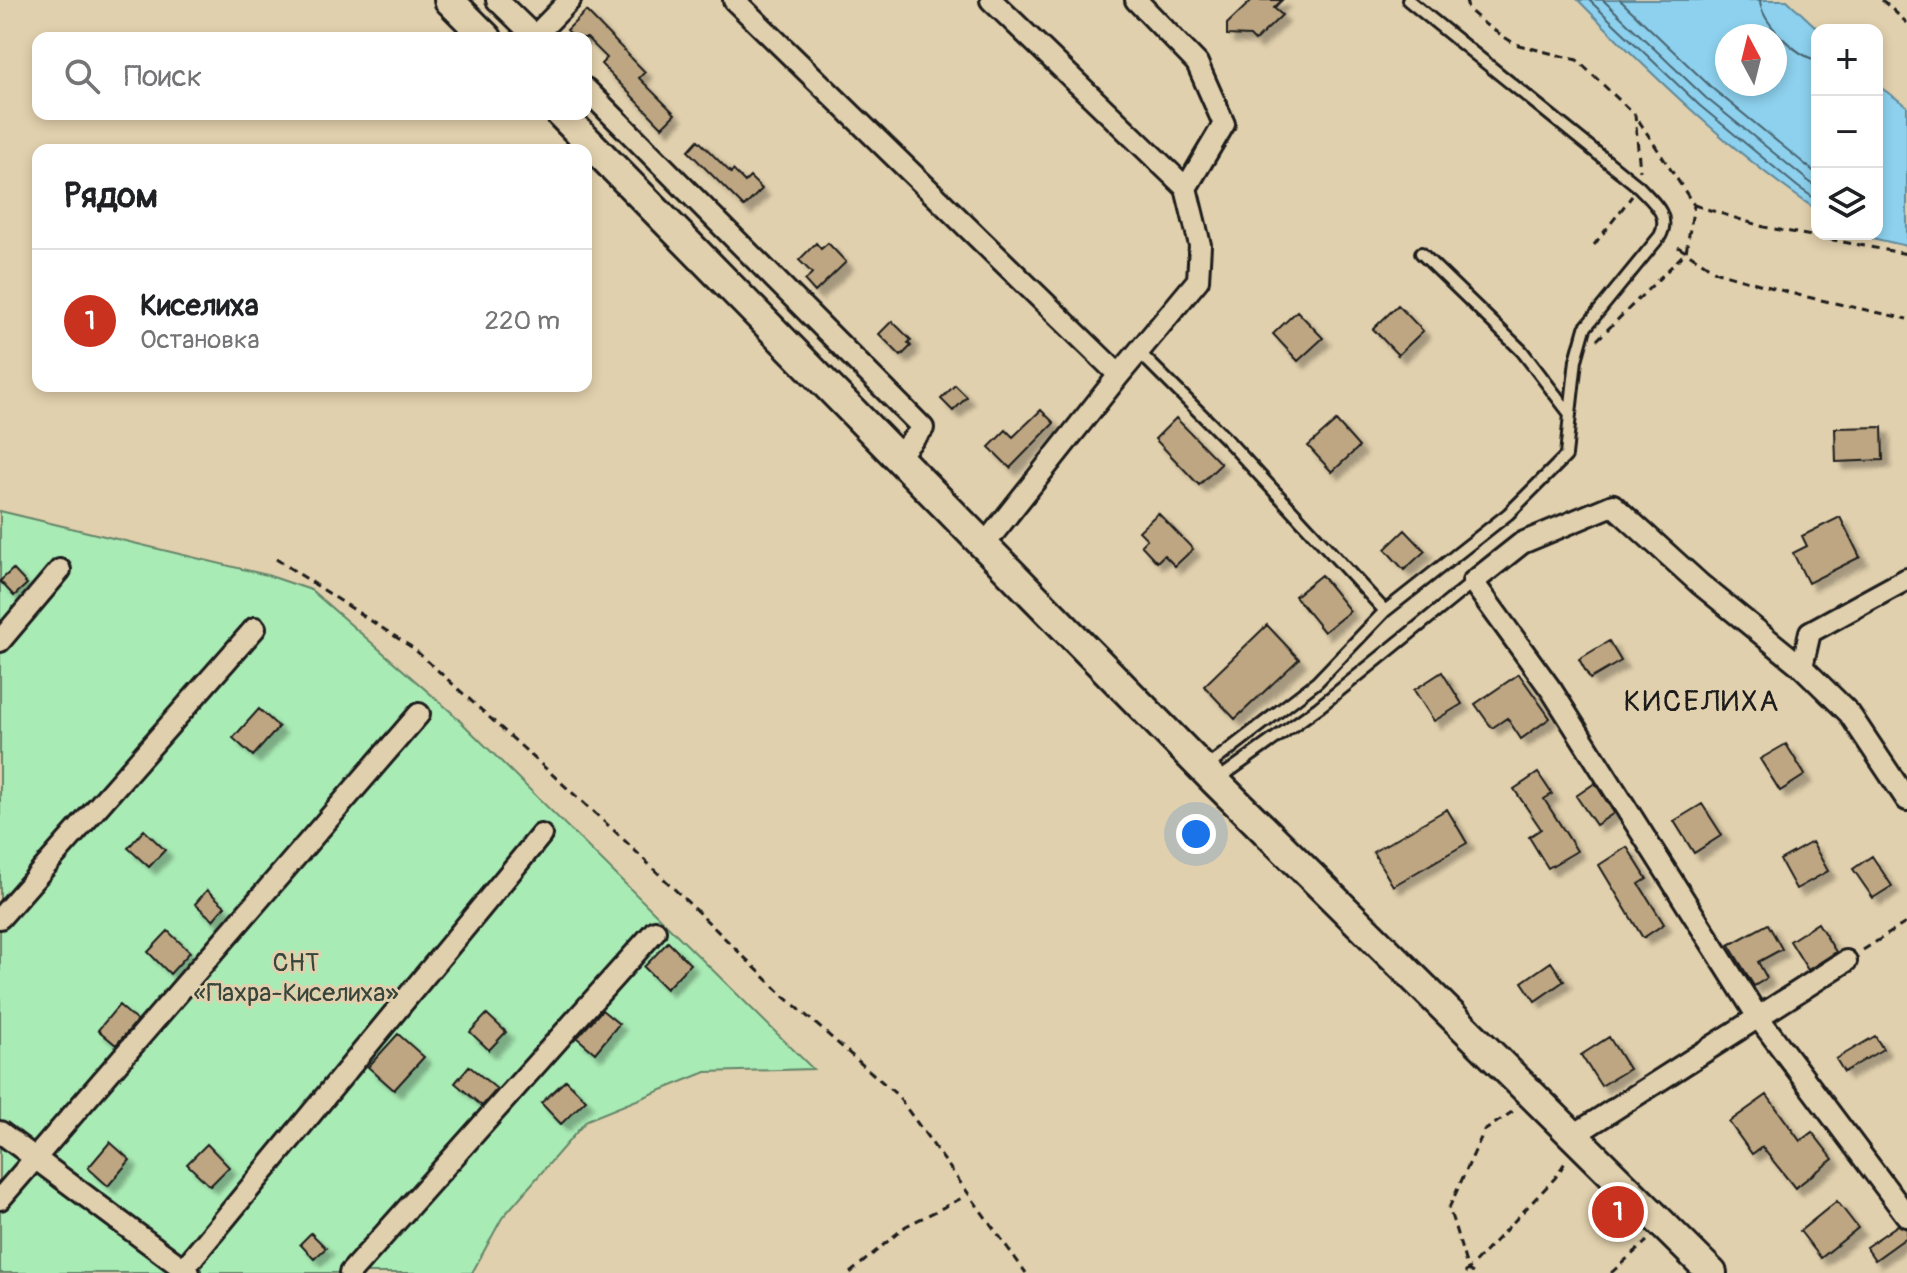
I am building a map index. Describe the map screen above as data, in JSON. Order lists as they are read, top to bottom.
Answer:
{
  "districts": ["КИСЕЛИХА"],
  "parks": ["СНТ «Пахра-Киселиха»"],
  "north": "top",
  "page": {
    "map_buttons": ["+", "−"],
    "search": "Поиск",
    "heading": "Рядом",
    "list": [
      {
        "mark": "1",
        "name": "Киселиха",
        "note": "Остановка",
        "value": "220 m"
      }
    ],
    "pins": "1"
  }
}
